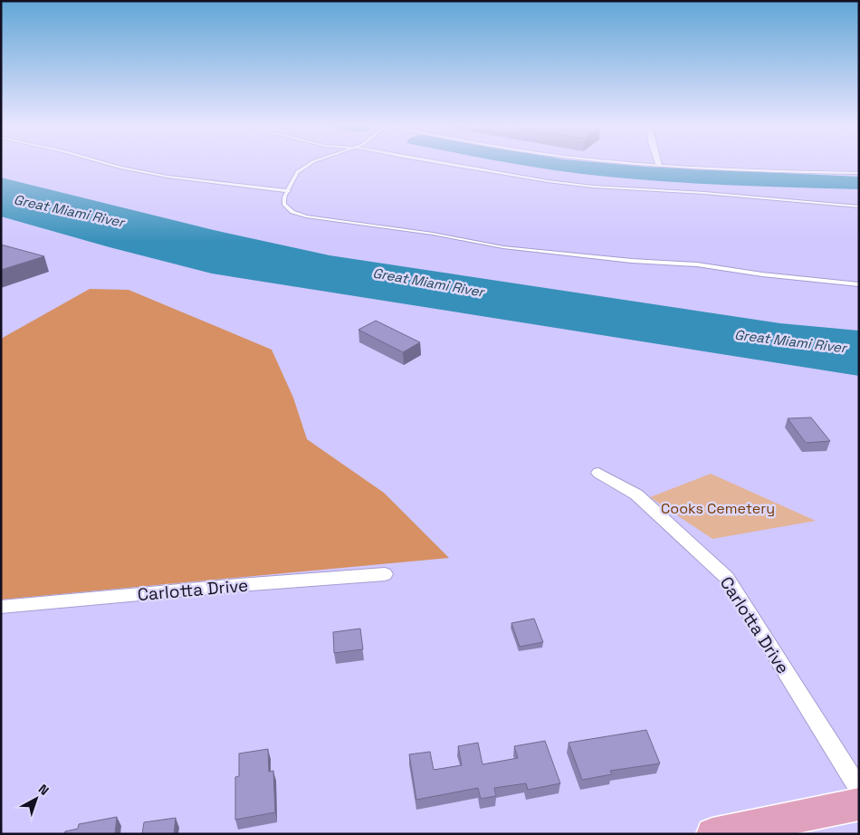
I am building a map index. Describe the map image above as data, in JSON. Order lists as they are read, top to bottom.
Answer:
{
  "streets": {
    "street": ["Carlotta Drive"]
  },
  "water": ["Great Miami River"],
  "parks": ["Cooks Cemetery"],
  "north": "top right"
}
